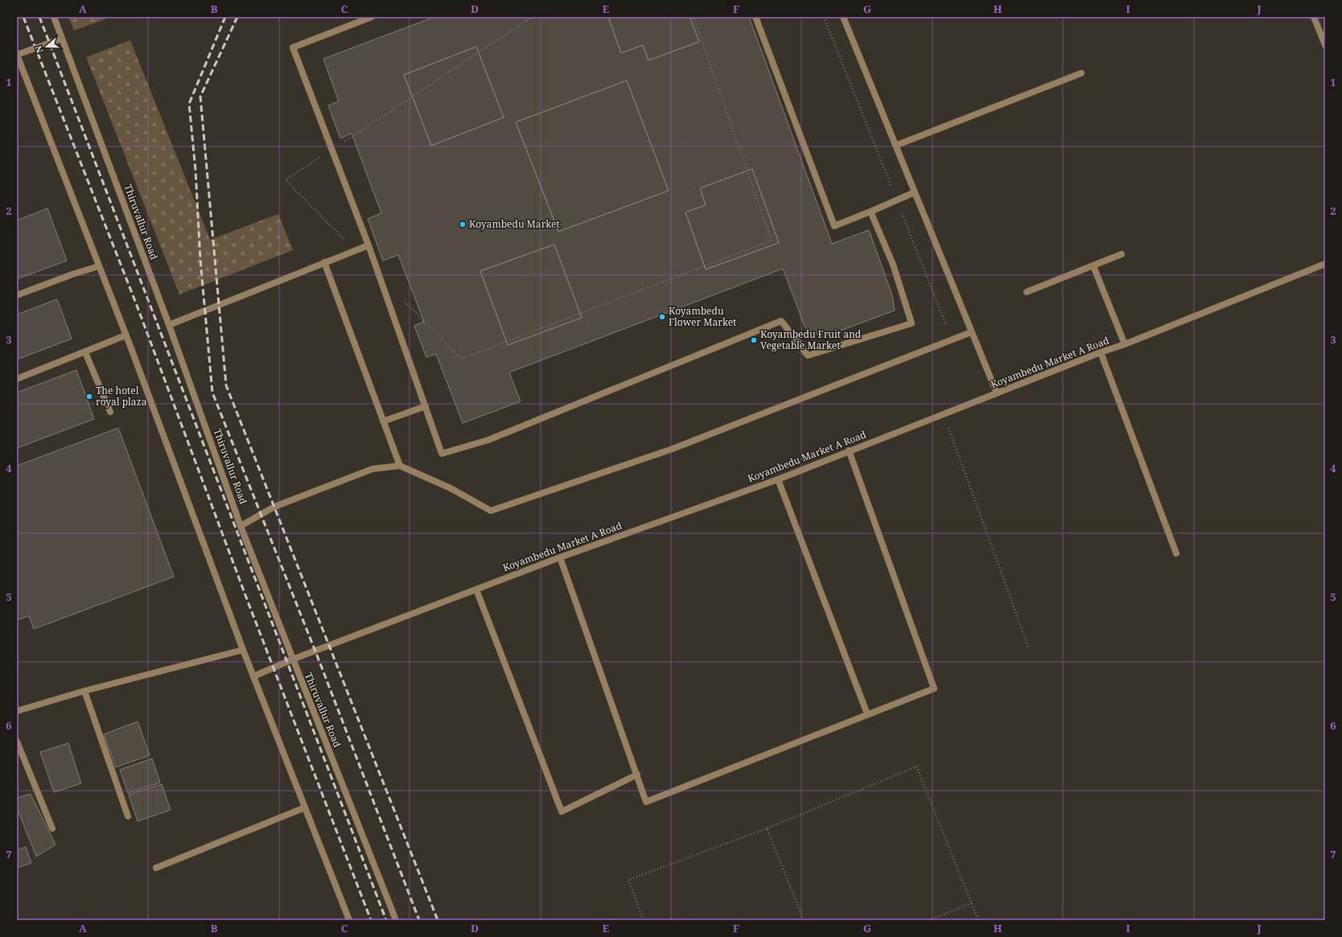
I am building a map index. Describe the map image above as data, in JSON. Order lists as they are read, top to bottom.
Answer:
{
  "streets": {
    "street": ["Thiruvallur Road", "Koyambedu Market A Road"]
  },
  "crossings": [
    ["Thiruvallur Road", "Koyambedu Market A Road"]
  ],
  "places": [
    "Koyambedu Market",
    "Koyambedu Flower Market",
    "Koyambedu Fruit and Vegetable Market",
    "The hotel royal plaza"
  ],
  "north": "left",
  "grid": {
    "columns": [
      "A",
      "B",
      "C",
      "D",
      "E",
      "F",
      "G",
      "H",
      "I",
      "J"
    ],
    "rows": [
      "1",
      "2",
      "3",
      "4",
      "5",
      "6",
      "7"
    ]
  }
}
